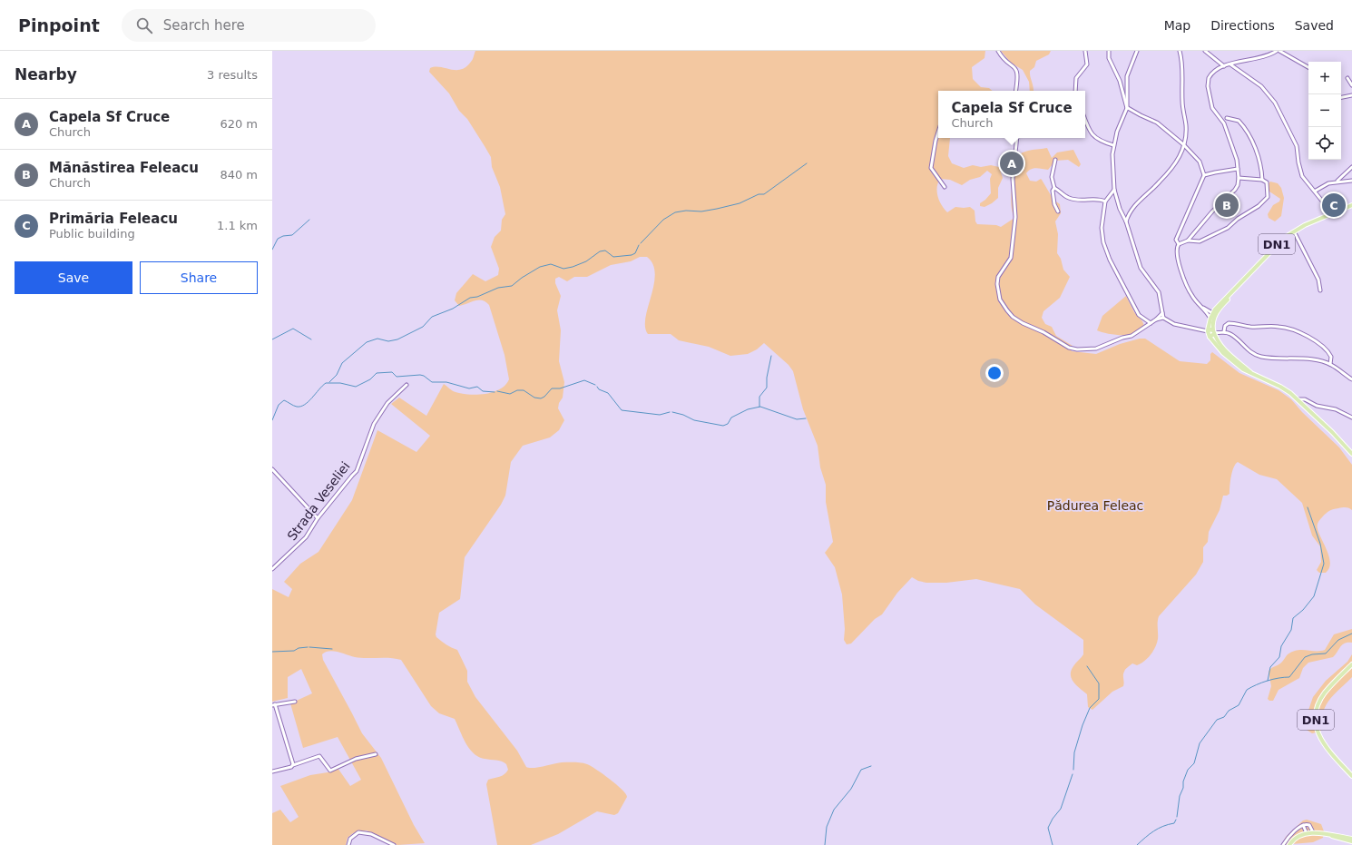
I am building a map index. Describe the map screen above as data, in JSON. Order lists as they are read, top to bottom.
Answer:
{
  "streets": {
    "main road": ["DN1"],
    "street": ["Strada Veseliei"]
  },
  "parks": ["Pădurea Feleac"],
  "page": {
    "header": "Pinpoint",
    "search": "Search here",
    "nav": ["Map", "Directions", "Saved"],
    "heading": ["Nearby", "3 results"],
    "map_buttons": ["+", "−"],
    "popup": ["Capela Sf Cruce", "Church"],
    "list": [
      {
        "mark": "A",
        "name": "Capela Sf Cruce",
        "note": "Church",
        "value": "620 m"
      },
      {
        "mark": "B",
        "name": "Mănăstirea Feleacu",
        "note": "Church",
        "value": "840 m"
      },
      {
        "mark": "C",
        "name": "Primăria Feleacu",
        "note": "Public building",
        "value": "1.1 km"
      }
    ],
    "pins": ["A", "B", "C"],
    "buttons": ["Save", "Share"]
  }
}
